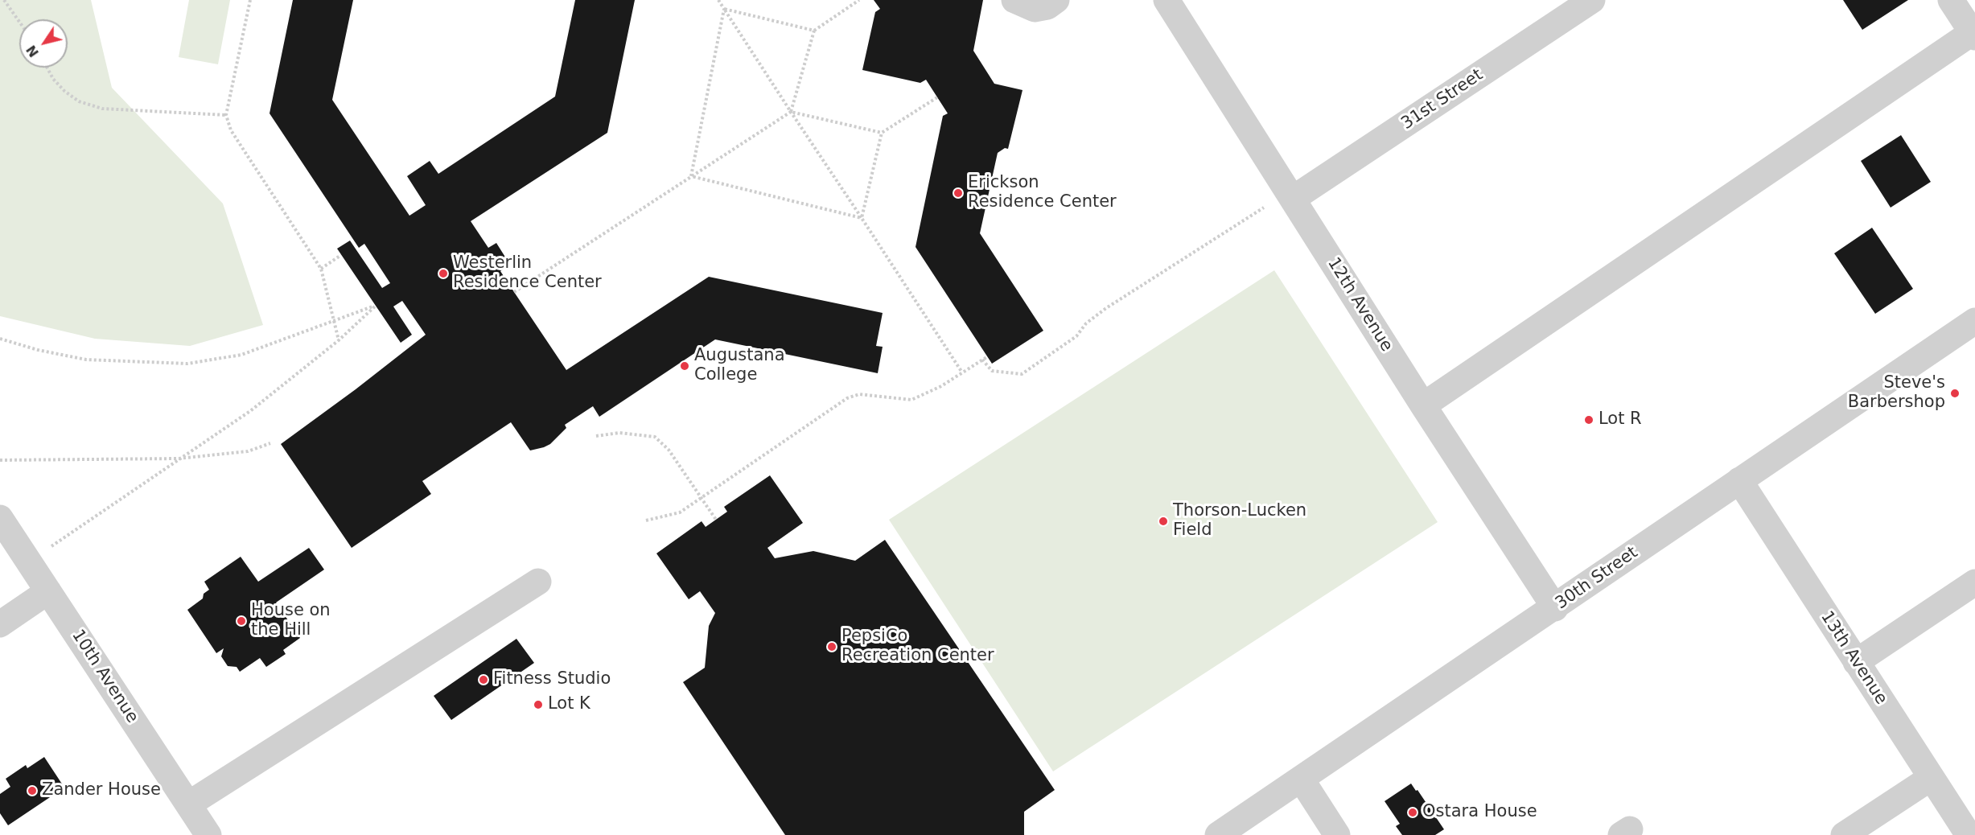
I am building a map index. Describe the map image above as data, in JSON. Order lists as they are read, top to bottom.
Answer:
{
  "streets": {
    "street": [
      "31st Street",
      "12th Avenue",
      "30th Street",
      "13th Avenue",
      "10th Avenue"
    ]
  },
  "crossings": [
    ["31st Street", "12th Avenue"],
    ["12th Avenue", "30th Street"],
    ["30th Street", "13th Avenue"]
  ],
  "places": [
    "Erickson Residence Center",
    "Westerlin Residence Center",
    "Augustana College",
    "Steve's Barbershop",
    "Lot R",
    "Thorson-Lucken Field",
    "House on the Hill",
    "PepsiCo Recreation Center",
    "Fitness Studio",
    "Lot K",
    "Zander House",
    "Ostara House"
  ],
  "north": "bottom left"
}
